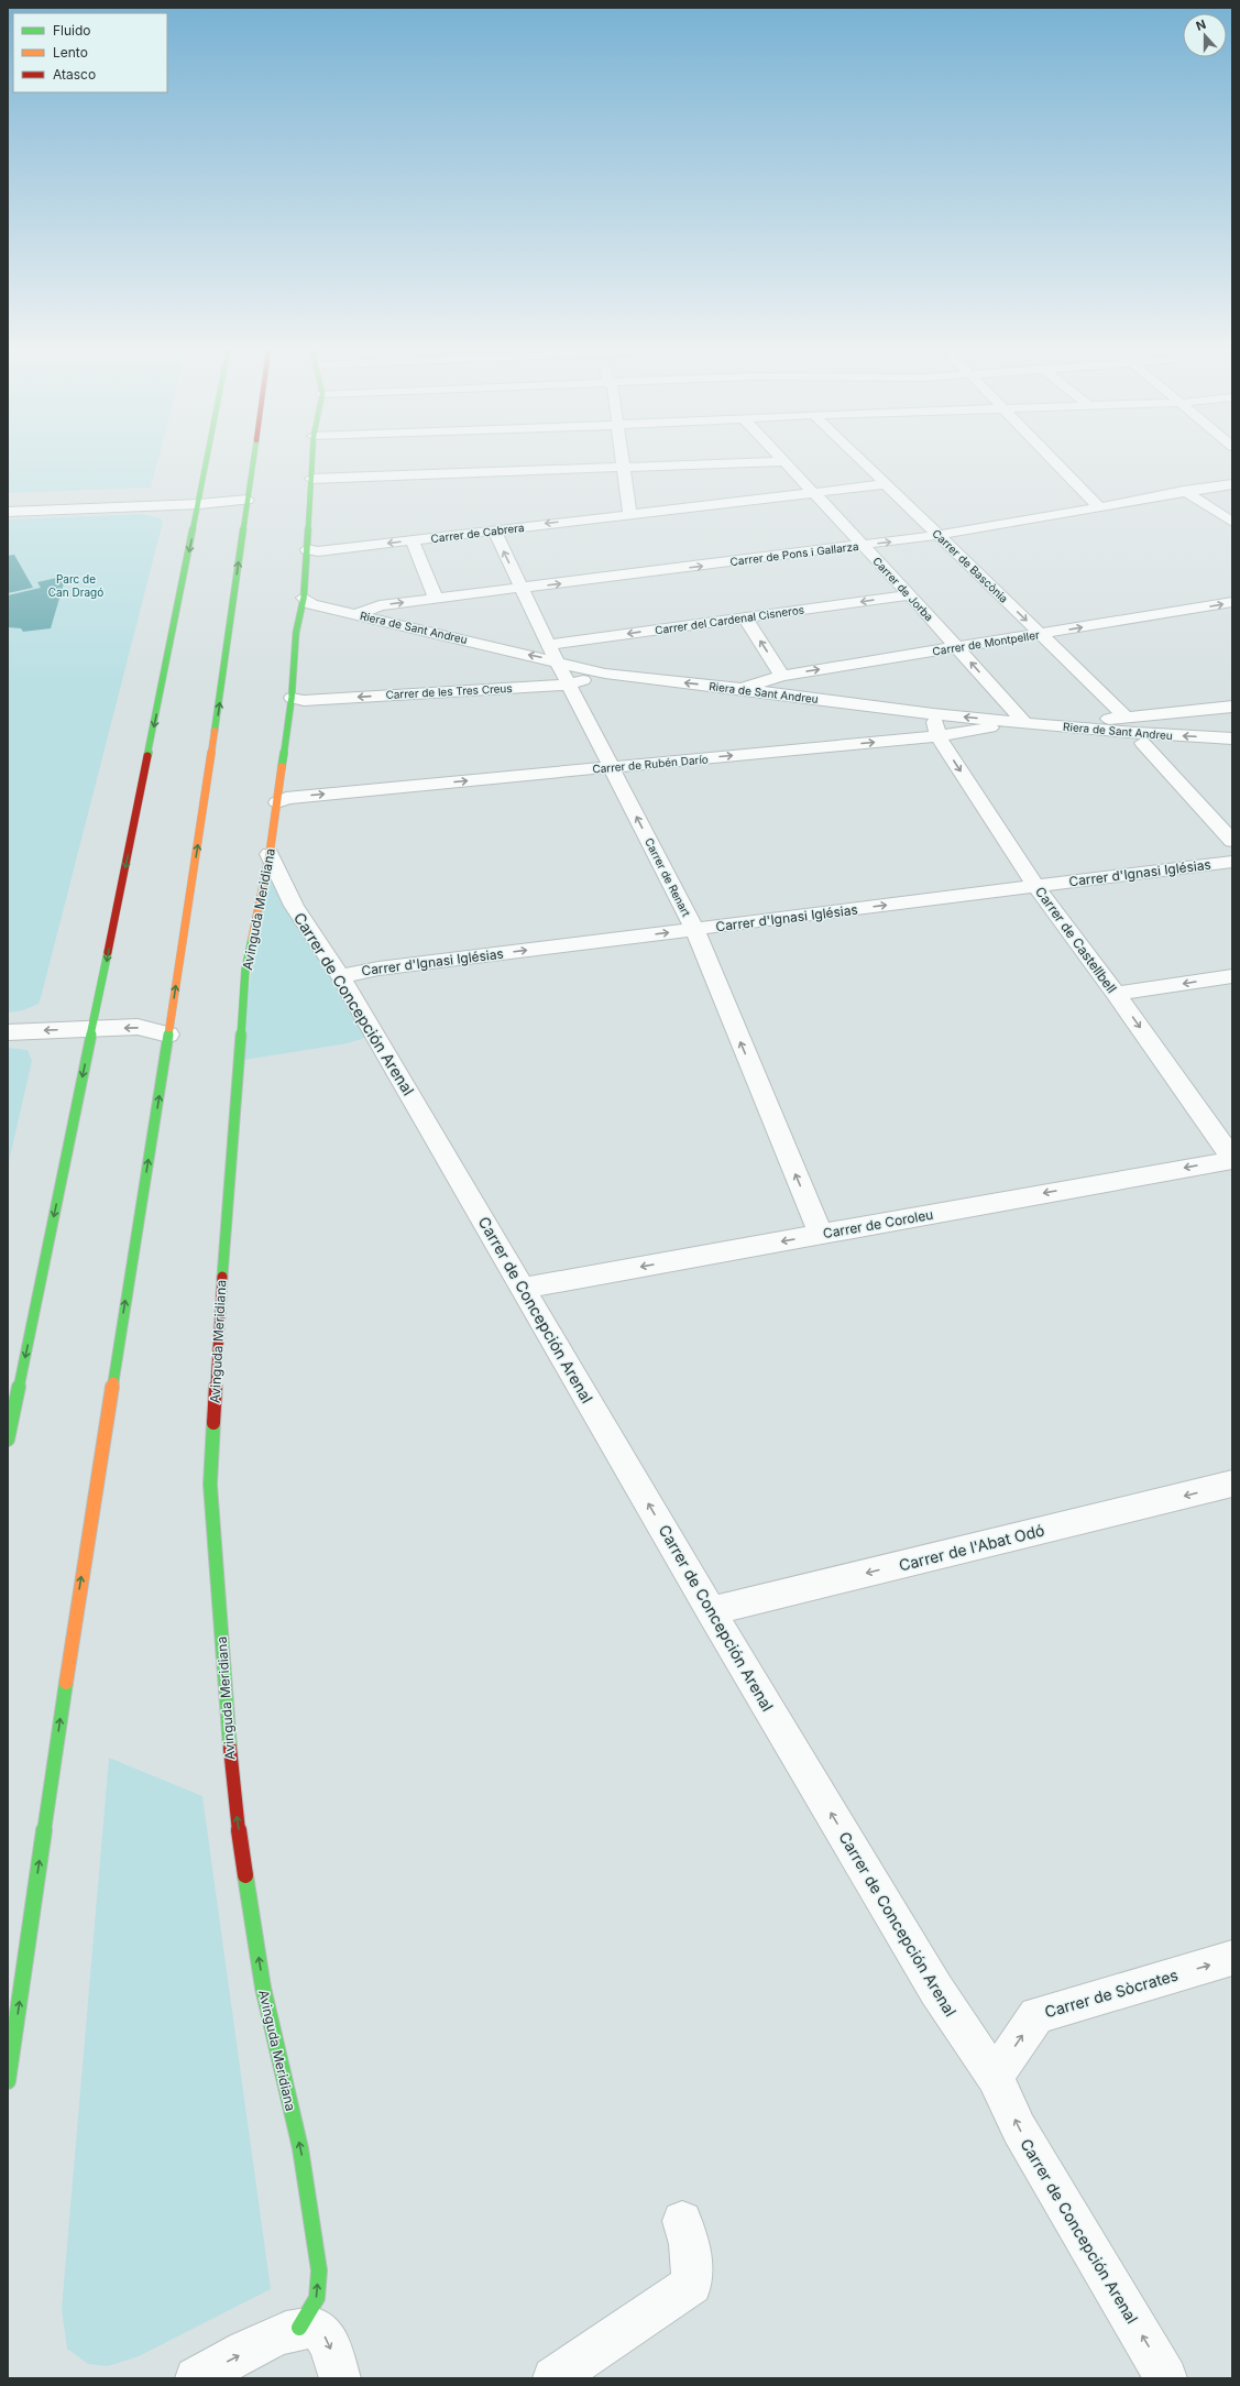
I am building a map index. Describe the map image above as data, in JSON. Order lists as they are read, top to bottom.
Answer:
{
  "streets": {
    "main road": ["Avinguda Meridiana"],
    "street": [
      "Carrer de Cabrera",
      "Carrer de Pons i Gallarza",
      "Carrer de Bascònia",
      "Carrer de Jorba",
      "Carrer del Cardenal Cisneros",
      "Riera de Sant Andreu",
      "Carrer de Montpeller",
      "Carrer de les Tres Creus",
      "Carrer de Rubén Darío",
      "Carrer d'Ignasi Iglésias",
      "Carrer de Renart",
      "Carrer de Castellbell",
      "Carrer de Concepción Arenal",
      "Carrer de Coroleu",
      "Carrer de l'Abat Odó",
      "Carrer de Sòcrates"
    ]
  },
  "crossings": [
    ["Carrer de Cabrera", "Carrer de Bascònia"],
    ["Carrer de Cabrera", "Carrer de Jorba"],
    ["Carrer de Cabrera", "Carrer de Renart"],
    ["Carrer de Cabrera", "Avinguda Meridiana"],
    ["Carrer de Pons i Gallarza", "Carrer de Bascònia"],
    ["Carrer de Pons i Gallarza", "Carrer de Jorba"],
    ["Carrer de Pons i Gallarza", "Riera de Sant Andreu"],
    ["Carrer de Pons i Gallarza", "Carrer de Renart"],
    ["Carrer de Bascònia", "Carrer de Montpeller"],
    ["Carrer de Jorba", "Carrer del Cardenal Cisneros"],
    ["Carrer de Jorba", "Riera de Sant Andreu"],
    ["Carrer de Jorba", "Carrer de Montpeller"],
    ["Carrer de Jorba", "Carrer de Rubén Darío"],
    ["Carrer del Cardenal Cisneros", "Carrer de Renart"],
    ["Riera de Sant Andreu", "Carrer de Montpeller"],
    ["Riera de Sant Andreu", "Carrer de les Tres Creus"],
    ["Riera de Sant Andreu", "Carrer de Rubén Darío"],
    ["Riera de Sant Andreu", "Carrer de Renart"],
    ["Riera de Sant Andreu", "Avinguda Meridiana"],
    ["Riera de Sant Andreu", "Carrer de Castellbell"],
    ["Carrer de les Tres Creus", "Carrer de Renart"],
    ["Carrer de les Tres Creus", "Avinguda Meridiana"],
    ["Carrer de Rubén Darío", "Carrer de Renart"],
    ["Carrer de Rubén Darío", "Avinguda Meridiana"],
    ["Carrer de Rubén Darío", "Carrer de Castellbell"],
    ["Carrer d'Ignasi Iglésias", "Carrer de Renart"],
    ["Carrer d'Ignasi Iglésias", "Carrer de Castellbell"],
    ["Carrer d'Ignasi Iglésias", "Carrer de Concepción Arenal"],
    ["Carrer de Renart", "Carrer de Coroleu"],
    ["Avinguda Meridiana", "Carrer de Concepción Arenal"],
    ["Carrer de Castellbell", "Carrer de Coroleu"],
    ["Carrer de Concepción Arenal", "Carrer de Coroleu"],
    ["Carrer de Concepción Arenal", "Carrer de l'Abat Odó"],
    ["Carrer de Concepción Arenal", "Carrer de Sòcrates"]
  ],
  "one_way": [
    "Carrer de Rubén Darío",
    "Carrer d'Ignasi Iglésias",
    "Carrer de Renart",
    "Avinguda Meridiana",
    "Carrer de Castellbell",
    "Carrer de Concepción Arenal",
    "Carrer de Coroleu",
    "Carrer de l'Abat Odó",
    "Carrer de Sòcrates"
  ],
  "parks": ["Parc de Can Dragó"],
  "legend": ["Fluido", "Lento", "Atasco"],
  "north": "top"
}
